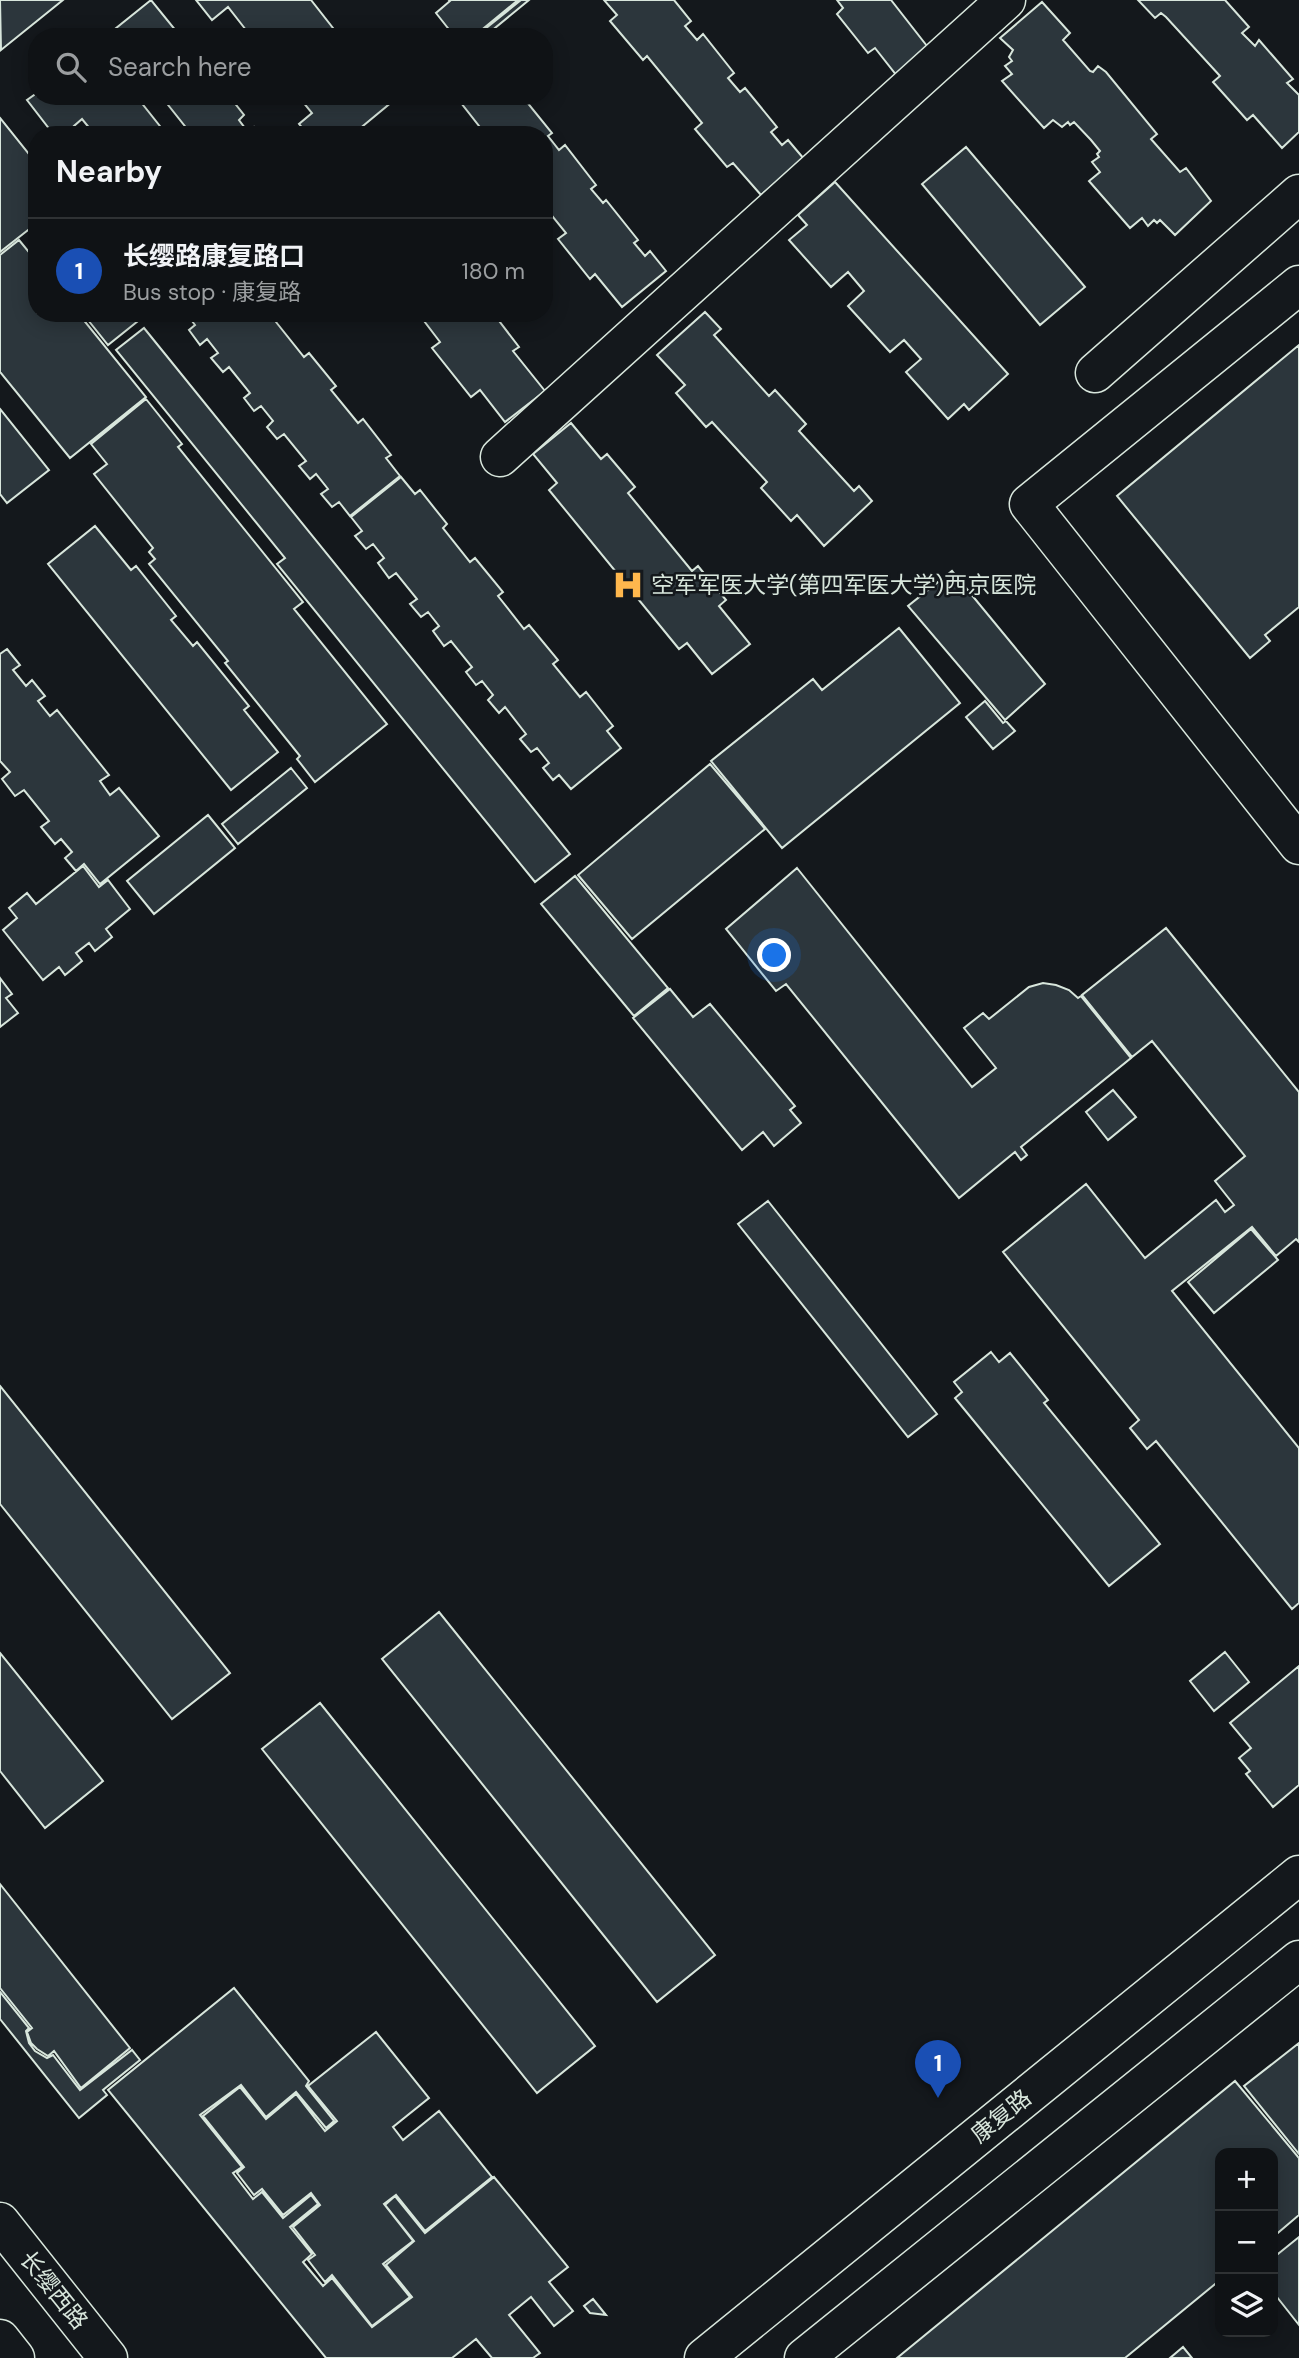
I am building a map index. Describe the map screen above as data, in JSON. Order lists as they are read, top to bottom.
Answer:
{
  "streets": {
    "street": ["康复路", "长缨西路"]
  },
  "places": {
    "hospital": ["空军军医大学(第四军医大学)西京医院"]
  },
  "page": {
    "search": "Search here",
    "heading": "Nearby",
    "list": [
      {
        "mark": "1",
        "name": "长缨路康复路口",
        "note": "Bus stop · 康复路",
        "value": "180 m"
      }
    ],
    "pins": "1",
    "map_buttons": ["+", "−"]
  }
}
